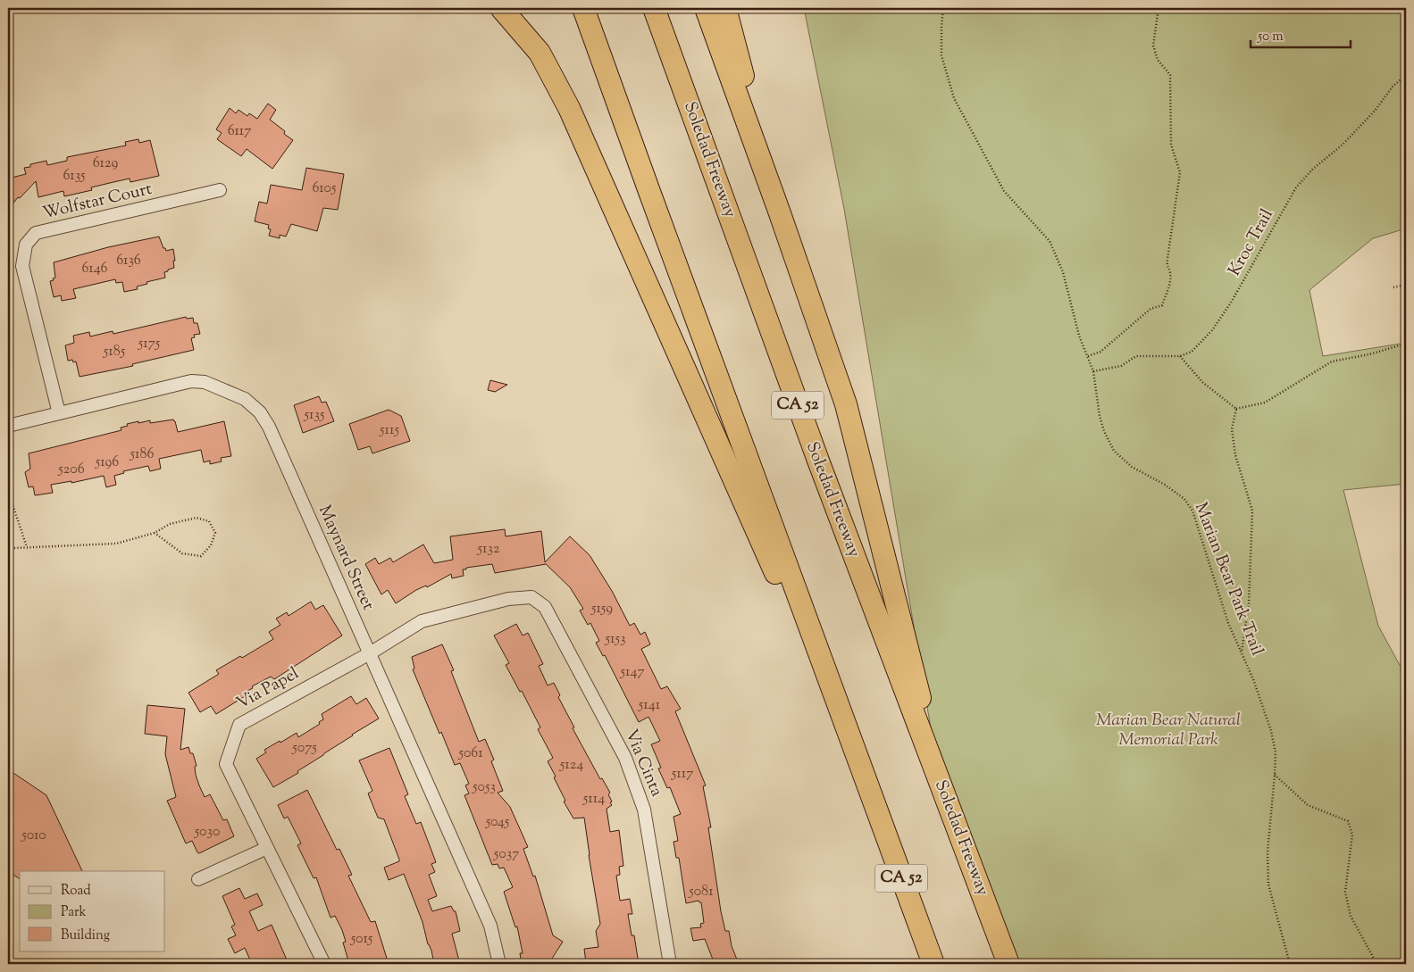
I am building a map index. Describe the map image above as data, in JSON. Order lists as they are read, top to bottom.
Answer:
{
  "streets": {
    "highway": ["Soledad Freeway", "CA 52"],
    "street": [
      "Wolfstar Court",
      "Maynard Street",
      "Via Papel",
      "Via Cinta"
    ],
    "path": ["Kroc Trail", "Marian Bear Park Trail"]
  },
  "crossings": [
    ["Wolfstar Court", "Maynard Street"],
    ["Kroc Trail", "Marian Bear Park Trail"],
    ["Maynard Street", "Via Papel"],
    ["Via Papel", "Via Cinta"]
  ],
  "parks": ["Marian Bear Natural Memorial Park"],
  "house_numbers": [
    "6117",
    "6129",
    "6135",
    "6105",
    "6136",
    "6146",
    "5175",
    "5185",
    "5135",
    "5115",
    "5186",
    "5196",
    "5206",
    "5132",
    "5159",
    "5153",
    "5147",
    "5141",
    "5075",
    "5061",
    "5124",
    "5117",
    "5053",
    "5114",
    "5045",
    "5030",
    "5010",
    "5037",
    "5081",
    "5015"
  ],
  "legend": ["Road", "Park", "Building"],
  "scale_bar": "50 m"
}
